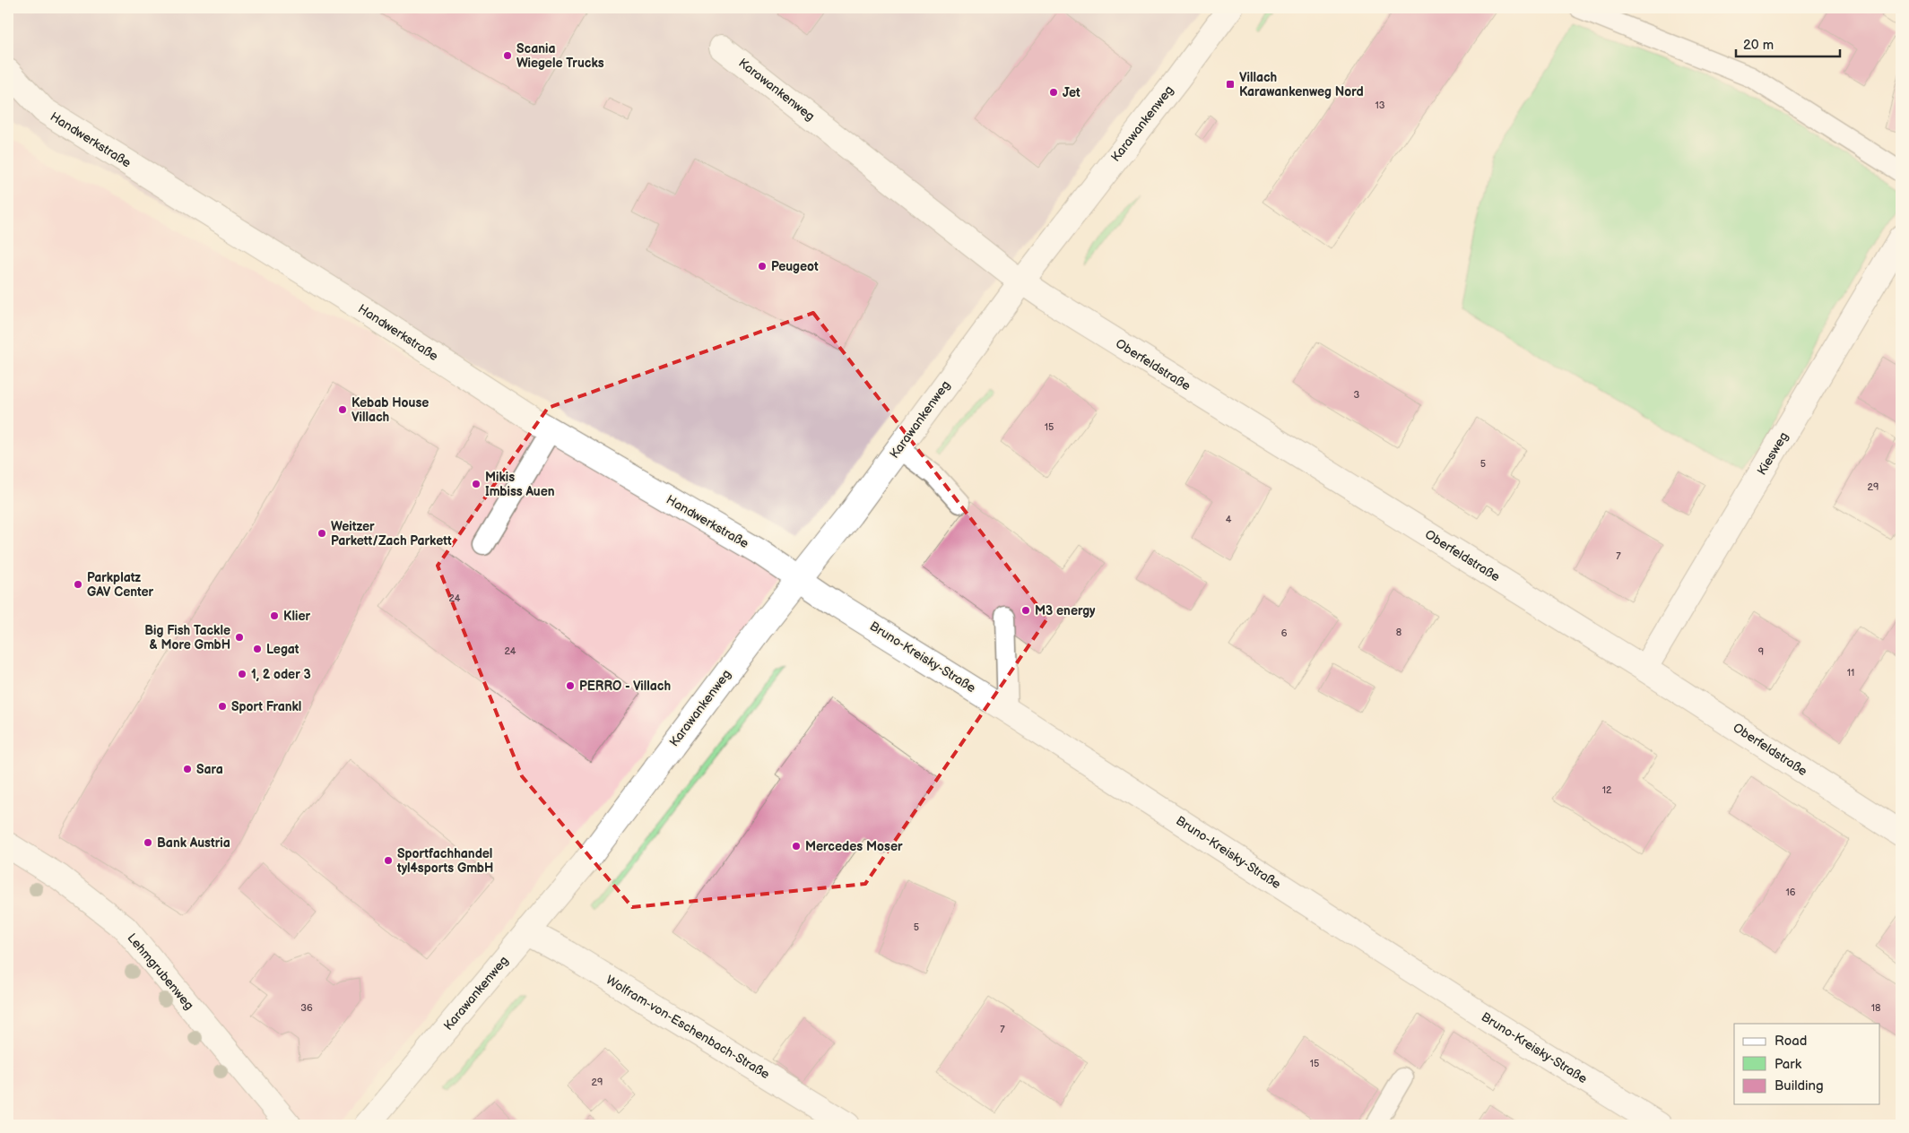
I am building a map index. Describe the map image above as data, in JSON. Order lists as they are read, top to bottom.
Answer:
{
  "streets": {
    "street": [
      "Karawankenweg",
      "Handwerkstraße",
      "Oberfeldstraße",
      "Kiesweg",
      "Bruno-Kreisky-Straße",
      "Lehmgrubenweg",
      "Wolfram-von-Eschenbach-Straße"
    ]
  },
  "crossings": [
    ["Karawankenweg", "Handwerkstraße"],
    ["Karawankenweg", "Oberfeldstraße"],
    ["Karawankenweg", "Bruno-Kreisky-Straße"],
    ["Karawankenweg", "Wolfram-von-Eschenbach-Straße"],
    ["Handwerkstraße", "Bruno-Kreisky-Straße"],
    ["Oberfeldstraße", "Kiesweg"]
  ],
  "places": {
    "other": [
      "Scania Wiegele Trucks",
      "Jet",
      "Peugeot",
      "Kebab House Villach",
      "Mikis Imbiss Auen",
      "Weitzer Parkett/Zach Parkett",
      "Parkplatz GAV Center",
      "M3 energy",
      "Klier",
      "Big Fish Tackle & More GmbH",
      "Legat",
      "1, 2 oder 3",
      "PERRO - Villach",
      "Sport Frankl",
      "Sara",
      "Bank Austria",
      "Mercedes Moser",
      "Sportfachhandel tyl4sports GmbH"
    ],
    "transit": ["Villach Karawankenweg Nord"]
  },
  "house_numbers": [
    "13",
    "3",
    "15",
    "5",
    "29",
    "4",
    "7",
    "24",
    "8",
    "6",
    "24",
    "9",
    "11",
    "12",
    "16",
    "5",
    "36",
    "18",
    "7",
    "15",
    "29"
  ],
  "legend": ["Road", "Park", "Building"],
  "scale_bar": "20 m"
}
